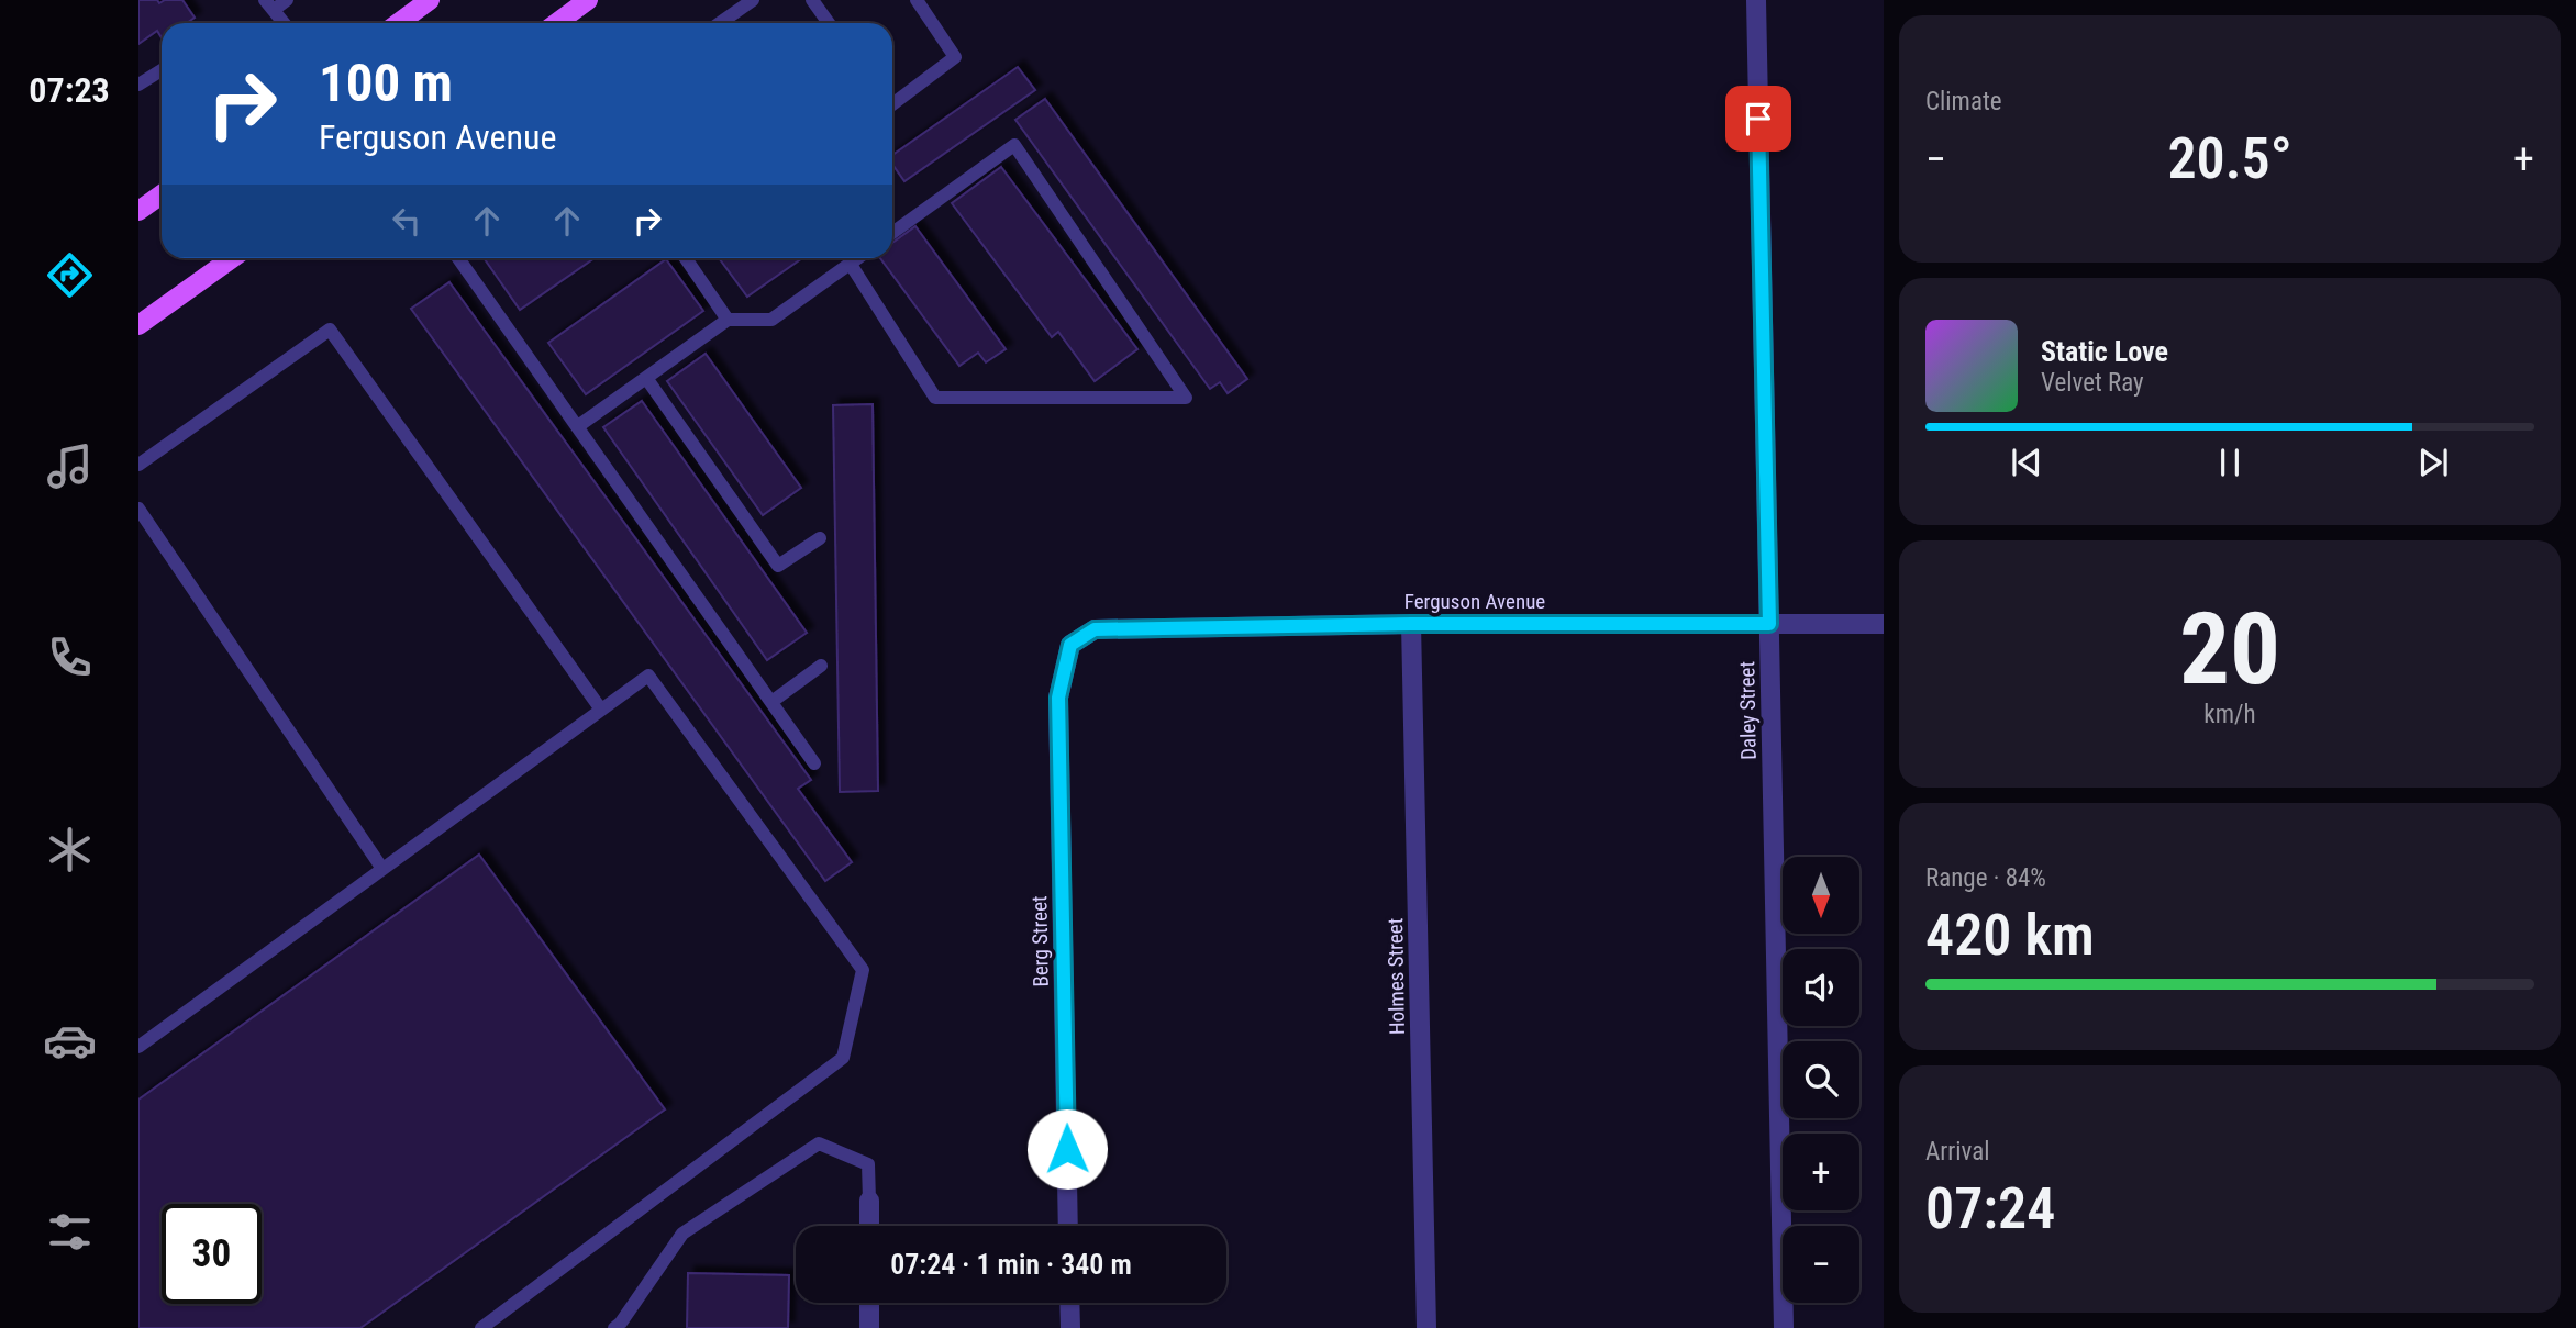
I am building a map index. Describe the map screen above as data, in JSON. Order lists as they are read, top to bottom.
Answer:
{
  "streets": {
    "street": [
      "Ferguson Avenue",
      "Daley Street",
      "Berg Street",
      "Holmes Street"
    ]
  },
  "crossings": [
    ["Ferguson Avenue", "Daley Street"],
    ["Ferguson Avenue", "Berg Street"],
    ["Ferguson Avenue", "Holmes Street"]
  ],
  "north": "bottom",
  "page": {
    "tabs": "07:23",
    "tile": [
      "Climate",
      ["20", "km/h"],
      ["Range · 84%", "420 km"],
      ["Arrival", "07:24"]
    ],
    "turn": ["100 m", "Ferguson Avenue"],
    "heat": ["−", "20.5°", "+"],
    "song": ["Static Love", "Velvet Ray"],
    "map_buttons": ["+", "−"],
    "limit": "30",
    "trip": "07:24 · 1 min · 340 m"
  }
}
